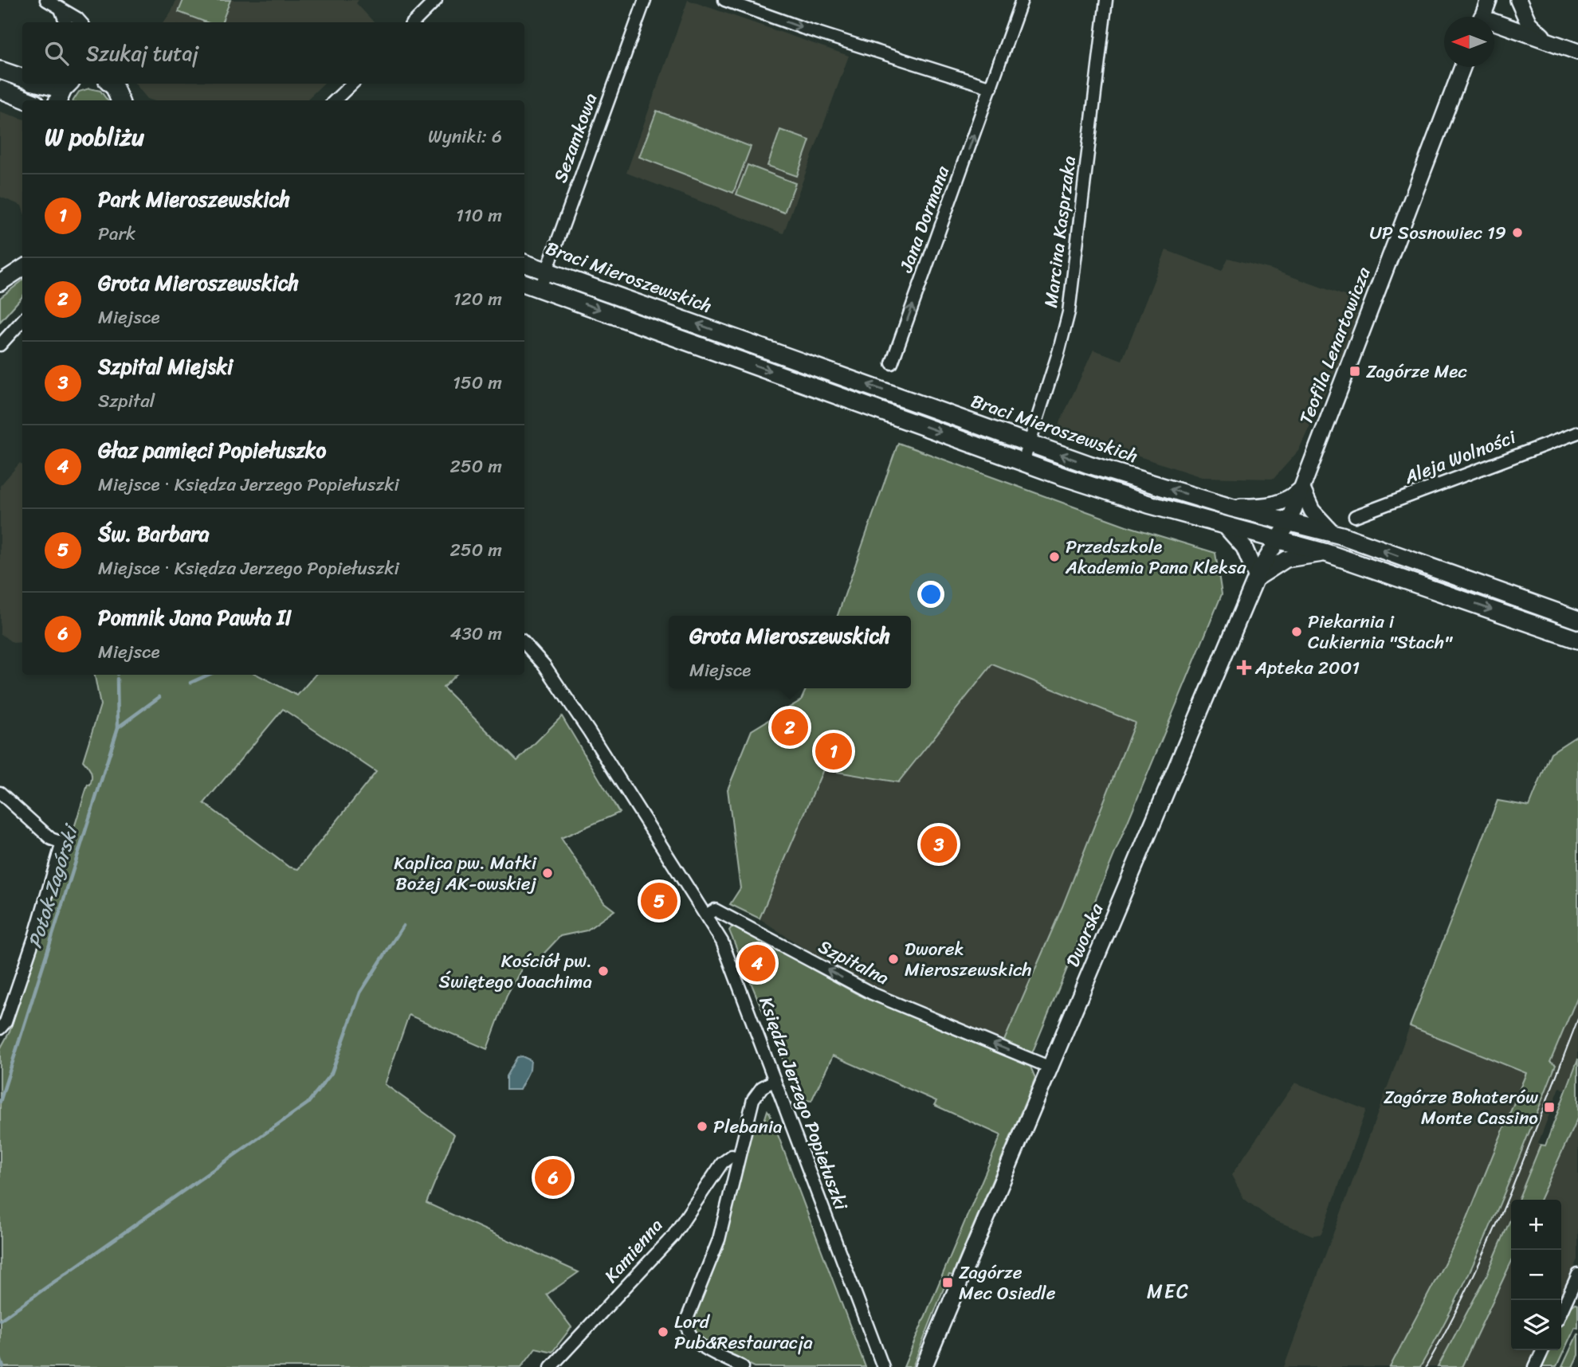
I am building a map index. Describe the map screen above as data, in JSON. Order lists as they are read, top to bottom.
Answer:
{
  "streets": {
    "main road": ["Braci Mieroszewskich"],
    "street": [
      "Sezamkowa",
      "Jana Dormana",
      "Marcina Kasprzaka",
      "Teofila Lenartowicza",
      "Aleja Wolności",
      "Dworska",
      "Szpitalna",
      "Księdza Jerzego Popiełuszki",
      "Kamienna"
    ]
  },
  "crossings": [
    ["Sezamkowa", "Braci Mieroszewskich"],
    ["Marcina Kasprzaka", "Braci Mieroszewskich"],
    ["Braci Mieroszewskich", "Teofila Lenartowicza"],
    ["Braci Mieroszewskich", "Dworska"],
    ["Teofila Lenartowicza", "Dworska"],
    ["Dworska", "Szpitalna"],
    ["Szpitalna", "Księdza Jerzego Popiełuszki"]
  ],
  "one_way": ["Jana Dormana", "Szpitalna"],
  "districts": ["MEC"],
  "water": ["Potok Zagórski"],
  "places": {
    "other": [
      "UP Sosnowiec 19",
      "Przedszkole Akademia Pana Kleksa",
      "Piekarnia i Cukiernia \"Stach\"",
      "Kaplica pw. Matki Bożej AK-owskiej",
      "Dworek Mieroszewskich",
      "Kościół pw. Świętego Joachima",
      "Plebania",
      "Lord Pub&Restauracja"
    ],
    "transit": ["Zagórze Mec", "Zagórze Bohaterów Monte Cassino", "Zagórze Mec Osiedle"],
    "health": ["Apteka 2001"]
  },
  "north": "left",
  "page": {
    "search": "Szukaj tutaj",
    "heading": ["W pobliżu", "Wyniki: 6"],
    "list": [
      {
        "mark": "1",
        "name": "Park Mieroszewskich",
        "note": "Park",
        "value": "110 m"
      },
      {
        "mark": "2",
        "name": "Grota Mieroszewskich",
        "note": "Miejsce",
        "value": "120 m"
      },
      {
        "mark": "3",
        "name": "Szpital Miejski",
        "note": "Szpital",
        "value": "150 m"
      },
      {
        "mark": "4",
        "name": "Głaz pamięci Popiełuszko",
        "note": "Miejsce · Księdza Jerzego Popiełuszki",
        "value": "250 m"
      },
      {
        "mark": "5",
        "name": "Św. Barbara",
        "note": "Miejsce · Księdza Jerzego Popiełuszki",
        "value": "250 m"
      },
      {
        "mark": "6",
        "name": "Pomnik Jana Pawła II",
        "note": "Miejsce",
        "value": "430 m"
      }
    ],
    "popup": ["Grota Mieroszewskich", "Miejsce"],
    "pins": [
      "2",
      "1",
      "3",
      "5",
      "4",
      "6"
    ],
    "map_buttons": ["+", "−"]
  }
}
